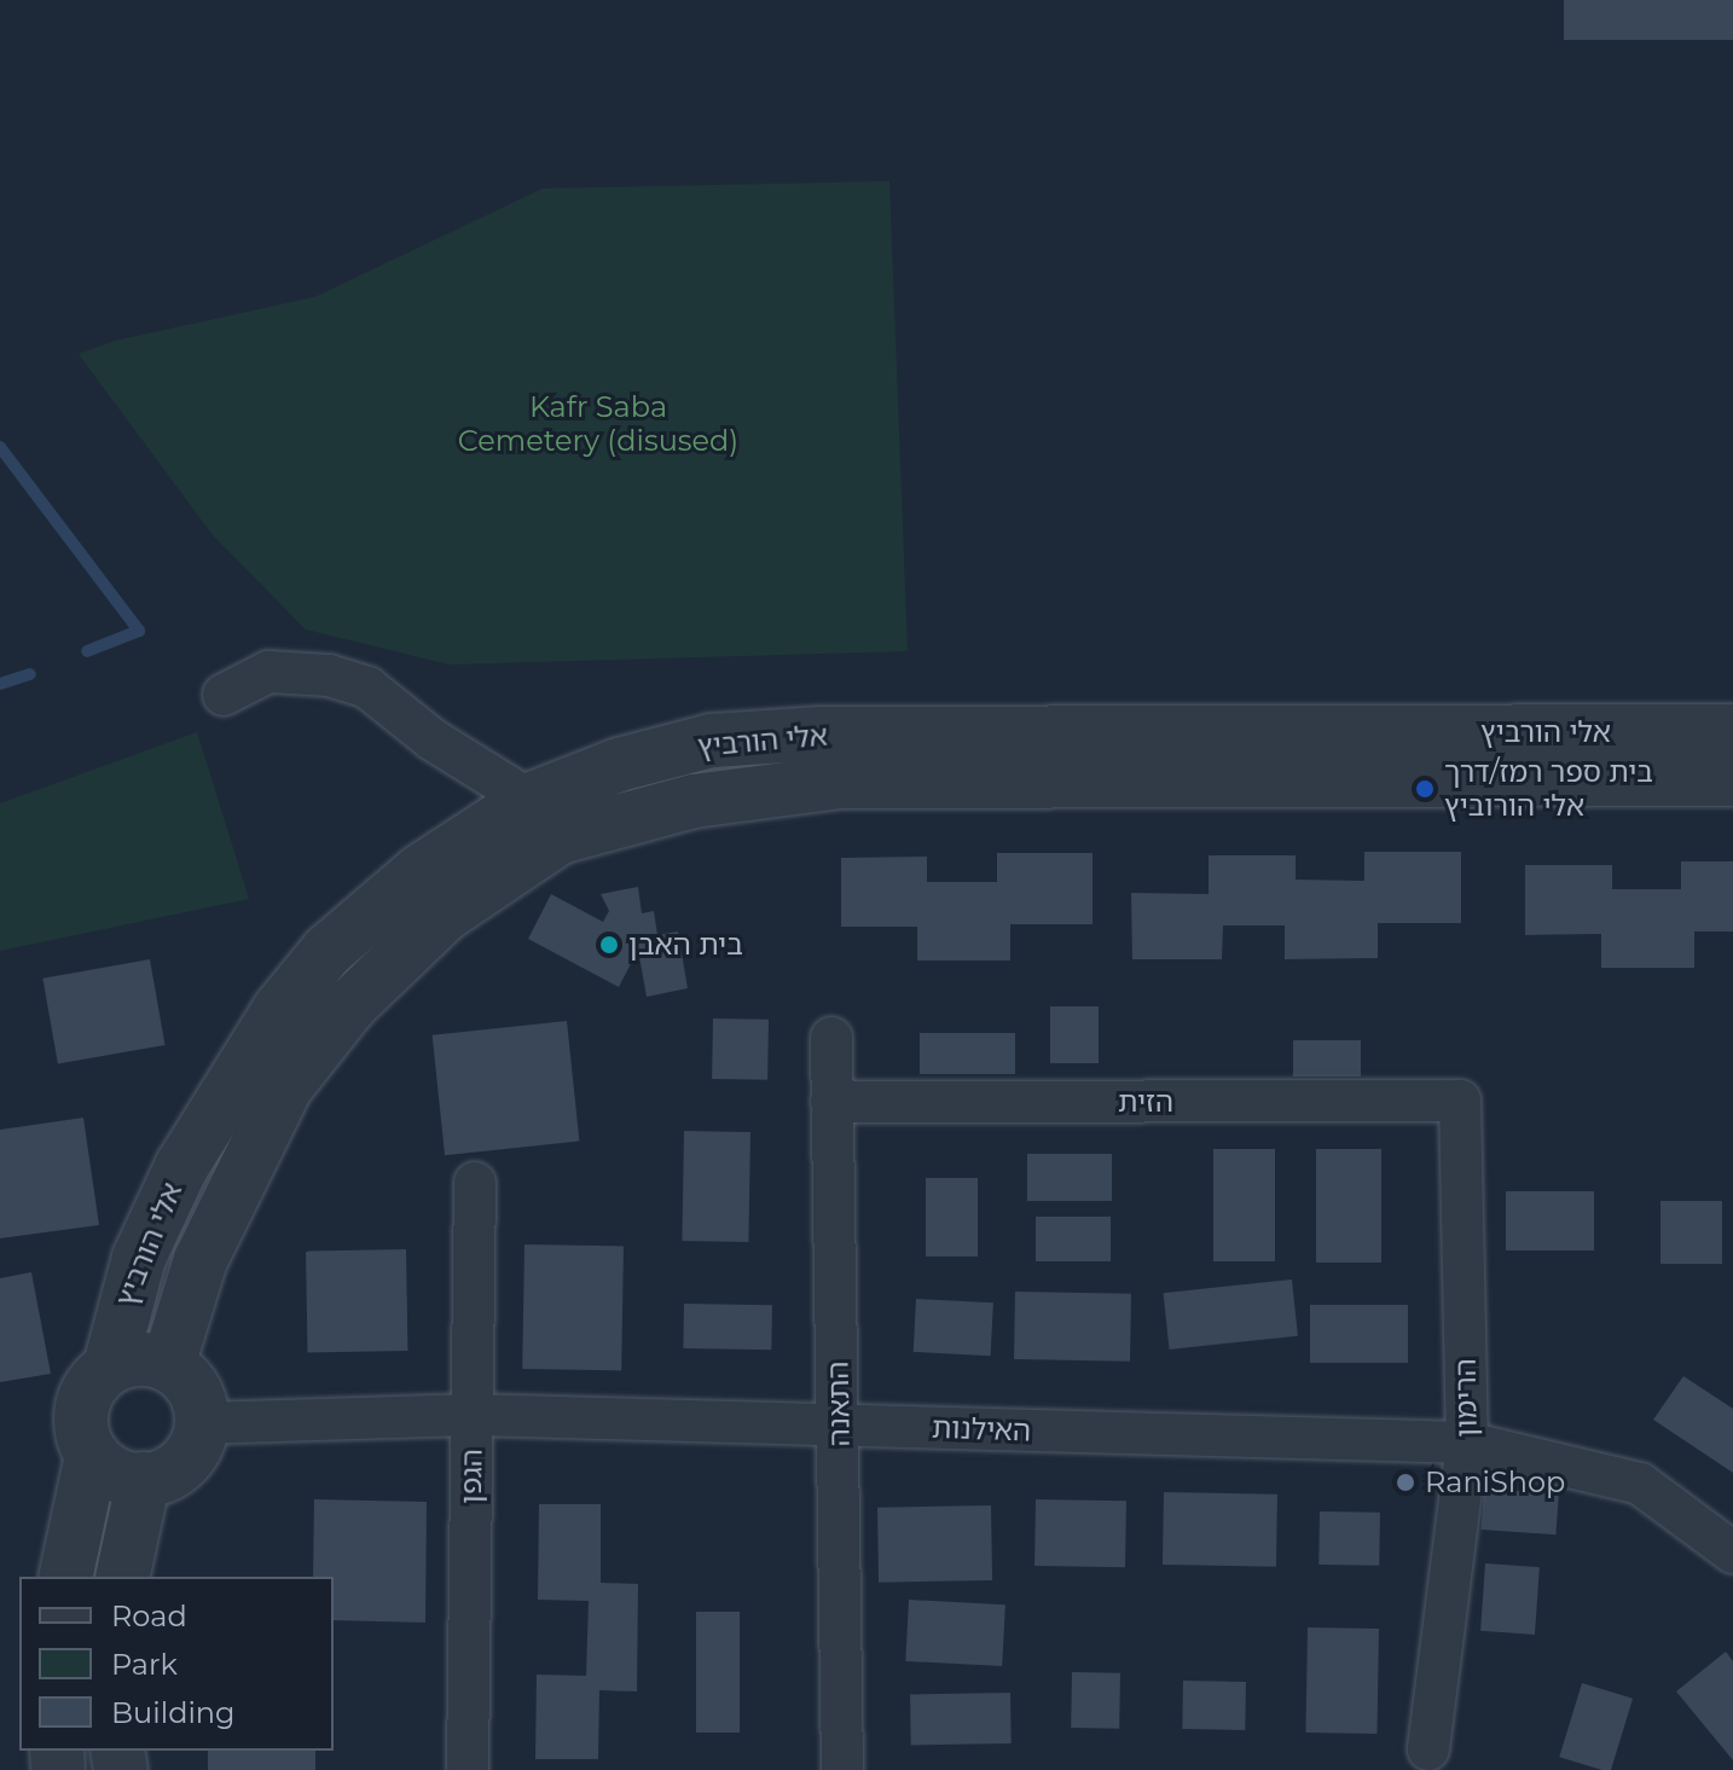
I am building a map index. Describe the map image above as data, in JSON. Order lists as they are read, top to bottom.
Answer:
{
  "streets": {
    "street": [
      "אלי הורביץ",
      "הזית",
      "הרימון",
      "התאנה",
      "האילנות",
      "הגפן"
    ]
  },
  "crossings": [
    ["אלי הורביץ", "האילנות"],
    ["הזית", "הרימון"],
    ["הזית", "התאנה"],
    ["הרימון", "האילנות"],
    ["התאנה", "האילנות"],
    ["האילנות", "הגפן"]
  ],
  "parks": ["Kafr Saba Cemetery (disused)"],
  "places": ["בית ספר רמז/דרך אלי הורוביץ", "בית האבן", "RaniShop"],
  "legend": ["Road", "Park", "Building"]
}
